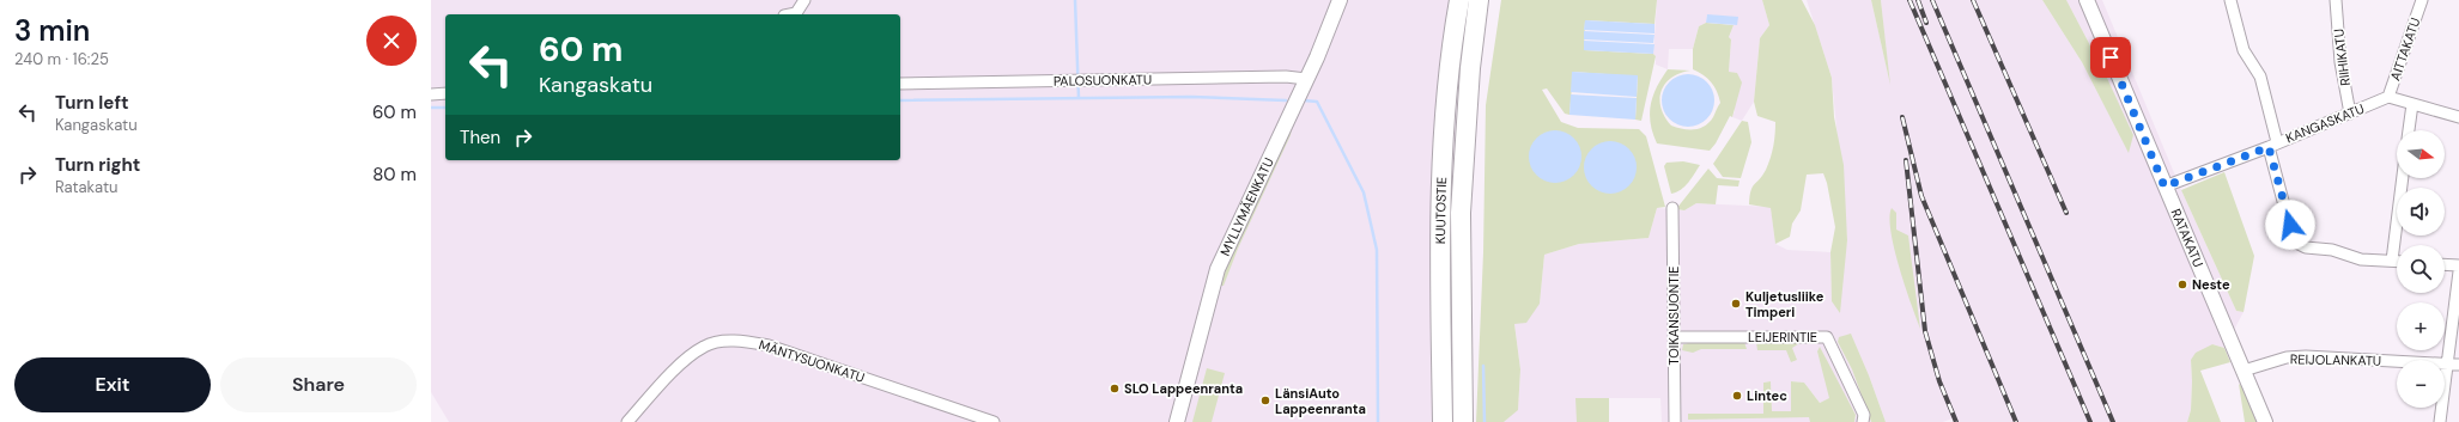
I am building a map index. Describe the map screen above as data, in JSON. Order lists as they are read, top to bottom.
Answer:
{
  "streets": {
    "highway": ["KUUTOSTIE"],
    "main road": ["MYLLYMÄENKATU", "RATAKATU"],
    "street": [
      "AITTAKATU",
      "RIIHIKATU",
      "PALOSUONKATU",
      "KANGASKATU",
      "TOIKANSUONTIE",
      "LEIJERINTIE",
      "REIJOLANKATU",
      "MÄNTYSUONKATU"
    ]
  },
  "crossings": [
    ["AITTAKATU", "KANGASKATU"],
    ["RIIHIKATU", "KANGASKATU"],
    ["PALOSUONKATU", "MYLLYMÄENKATU"],
    ["KANGASKATU", "RATAKATU"],
    ["RATAKATU", "REIJOLANKATU"],
    ["TOIKANSUONTIE", "LEIJERINTIE"]
  ],
  "places": [
    "Neste",
    "Kuljetusliike Timperi",
    "SLO Lappeenranta",
    "Lintec",
    "LänsiAuto Lappeenranta"
  ],
  "north": "right",
  "page": {
    "heading": ["3 min", "240 m · 16:25"],
    "turn": ["60 m", "Kangaskatu"],
    "list": [
      {
        "name": "Turn left",
        "note": "Kangaskatu",
        "value": "60 m"
      },
      {
        "name": "Turn right",
        "note": "Ratakatu",
        "value": "80 m"
      }
    ],
    "then": "Then",
    "map_buttons": ["+", "−"],
    "buttons": ["Exit", "Share"]
  }
}
